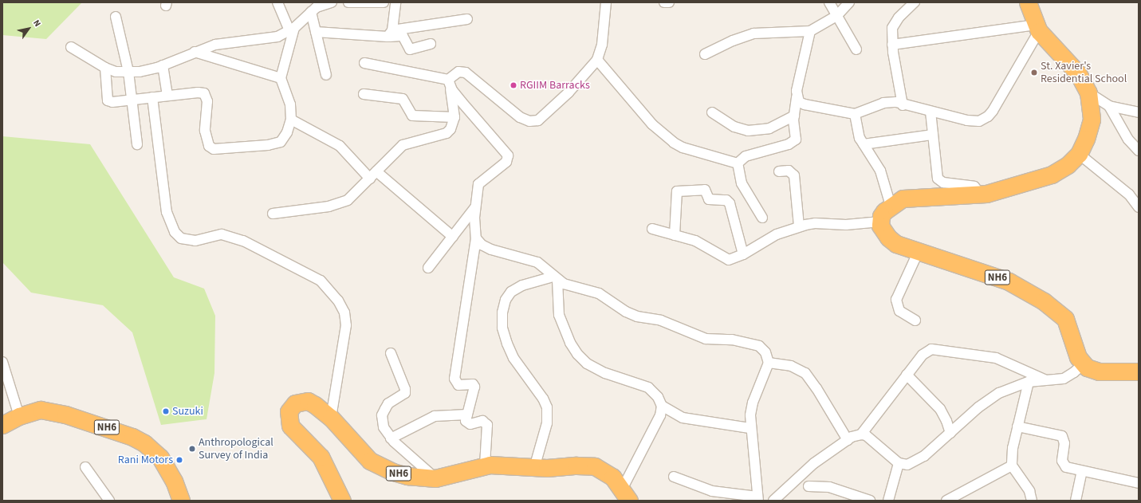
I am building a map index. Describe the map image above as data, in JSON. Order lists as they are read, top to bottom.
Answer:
{
  "streets": {
    "highway": ["NH6"]
  },
  "places": [
    "St. Xavier's Residential School",
    "RGIIM Barracks",
    "Suzuki",
    "Anthropological Survey of India",
    "Rani Motors"
  ],
  "north": "top right"
}
